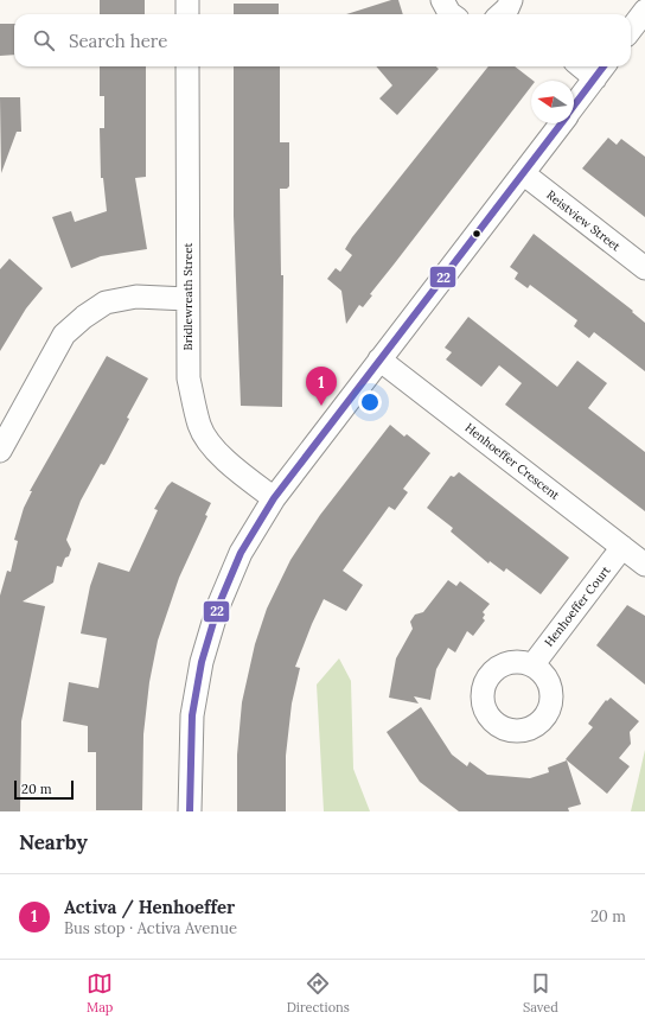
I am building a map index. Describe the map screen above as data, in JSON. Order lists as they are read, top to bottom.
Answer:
{
  "streets": {
    "street": [
      "Reistview Street",
      "Bridlewreath Street",
      "Henhoeffer Crescent",
      "Henhoeffer Court"
    ]
  },
  "crossings": [
    ["Henhoeffer Crescent", "Henhoeffer Court"]
  ],
  "lines": ["transit line 22"],
  "scale_bar": "20 m",
  "north": "left",
  "page": {
    "search": "Search here",
    "pins": "1",
    "scale": "20 m",
    "heading": "Nearby",
    "list": [
      {
        "mark": "1",
        "name": "Activa / Henhoeffer",
        "note": "Bus stop · Activa Avenue",
        "value": "20 m"
      }
    ],
    "nav": ["Map", "Directions", "Saved"]
  }
}
